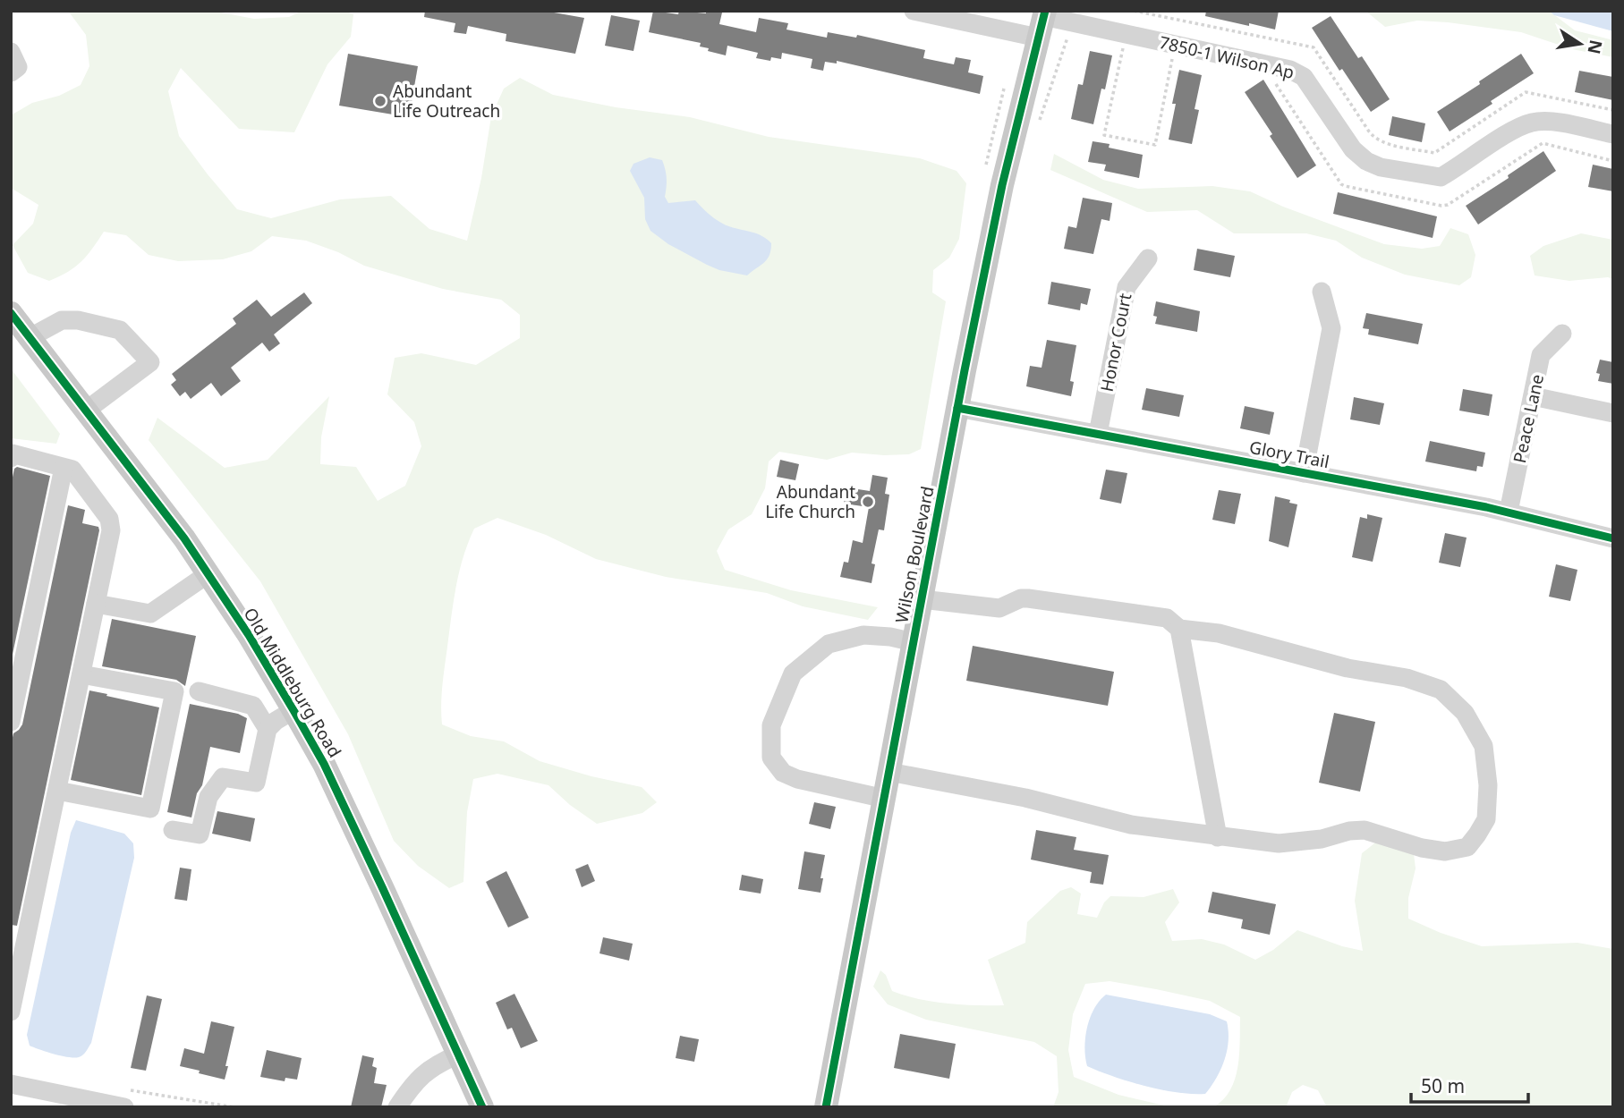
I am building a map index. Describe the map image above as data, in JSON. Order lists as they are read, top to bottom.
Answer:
{
  "streets": {
    "main road": ["Wilson Boulevard", "Old Middleburg Road"],
    "street": [
      "7850-1 Wilson Ap",
      "Honor Court",
      "Peace Lane",
      "Glory Trail"
    ]
  },
  "crossings": [
    ["7850-1 Wilson Ap", "Wilson Boulevard"],
    ["Honor Court", "Glory Trail"],
    ["Peace Lane", "Glory Trail"],
    ["Glory Trail", "Wilson Boulevard"]
  ],
  "places": ["Abundant Life Outreach", "Abundant Life Church"],
  "scale_bar": "50 m",
  "north": "right"
}
